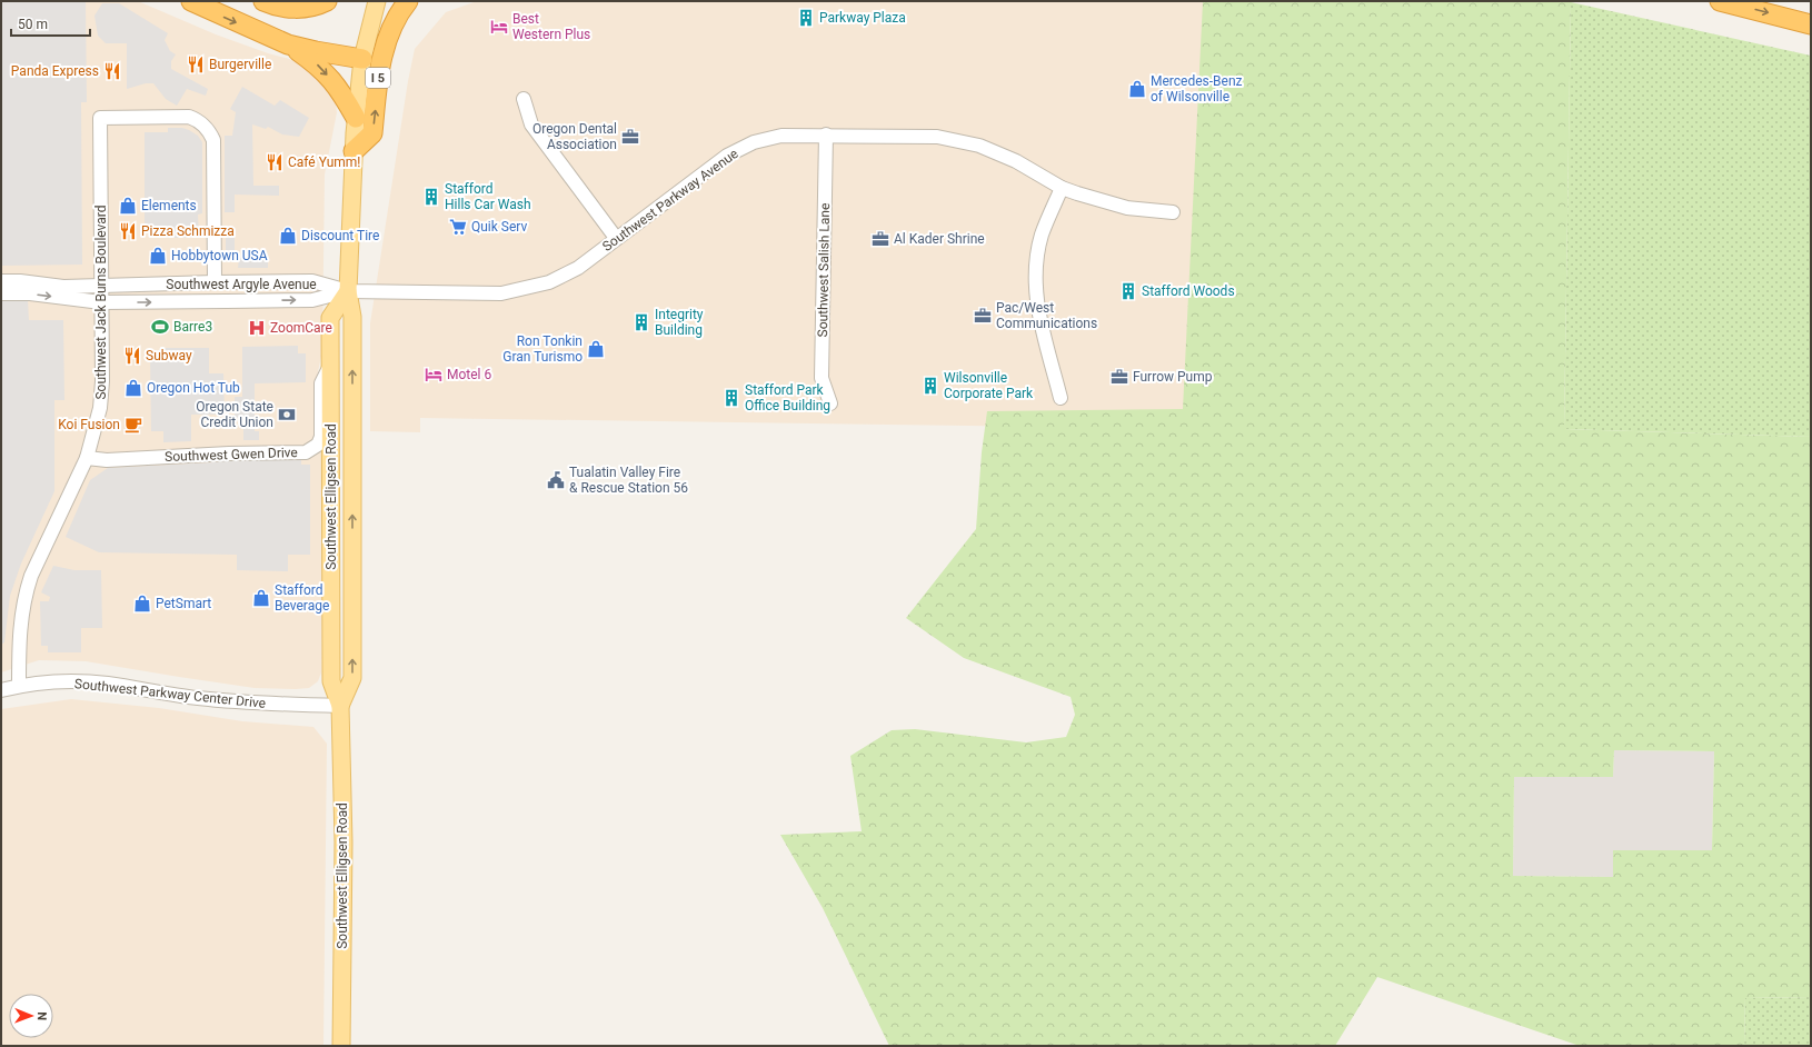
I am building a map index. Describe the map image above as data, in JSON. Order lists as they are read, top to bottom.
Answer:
{
  "streets": {
    "highway": ["I 5"],
    "main road": ["Southwest Elligsen Road"],
    "street": [
      "Southwest Parkway Avenue",
      "Southwest Salish Lane",
      "Southwest Argyle Avenue",
      "Southwest Jack Burns Boulevard",
      "Southwest Gwen Drive",
      "Southwest Parkway Center Drive"
    ]
  },
  "crossings": [
    ["I 5", "Southwest Elligsen Road"],
    ["Southwest Parkway Avenue", "Southwest Salish Lane"],
    ["Southwest Parkway Avenue", "Southwest Argyle Avenue"],
    ["Southwest Parkway Avenue", "Southwest Elligsen Road"],
    ["Southwest Argyle Avenue", "Southwest Jack Burns Boulevard"],
    ["Southwest Argyle Avenue", "Southwest Elligsen Road"],
    ["Southwest Jack Burns Boulevard", "Southwest Gwen Drive"],
    ["Southwest Jack Burns Boulevard", "Southwest Parkway Center Drive"],
    ["Southwest Gwen Drive", "Southwest Elligsen Road"],
    ["Southwest Elligsen Road", "Southwest Parkway Center Drive"]
  ],
  "places": {
    "building": [
      "Parkway Plaza",
      "Stafford Hills Car Wash",
      "Stafford Woods",
      "Integrity Building",
      "Wilsonville Corporate Park",
      "Stafford Park Office Building"
    ],
    "hotel": ["Best Western Plus", "Motel 6"],
    "restaurant": [
      "Burgerville",
      "Panda Express",
      "Café Yumm!",
      "Pizza Schmizza",
      "Subway"
    ],
    "shop": [
      "Mercedes-Benz of Wilsonville",
      "Elements",
      "Discount Tire",
      "Hobbytown USA",
      "Ron Tonkin Gran Turismo",
      "Oregon Hot Tub",
      "Stafford Beverage",
      "PetSmart"
    ],
    "office": [
      "Oregon Dental Association",
      "Al Kader Shrine",
      "Pac/West Communications",
      "Furrow Pump"
    ],
    "supermarket": ["Quik Serv"],
    "sports": ["Barre3"],
    "hospital": ["ZoomCare"],
    "bank": ["Oregon State Credit Union"],
    "cafe": ["Koi Fusion"],
    "public building": ["Tualatin Valley Fire & Rescue Station 56"]
  },
  "scale_bar": "50 m",
  "north": "right"
}
